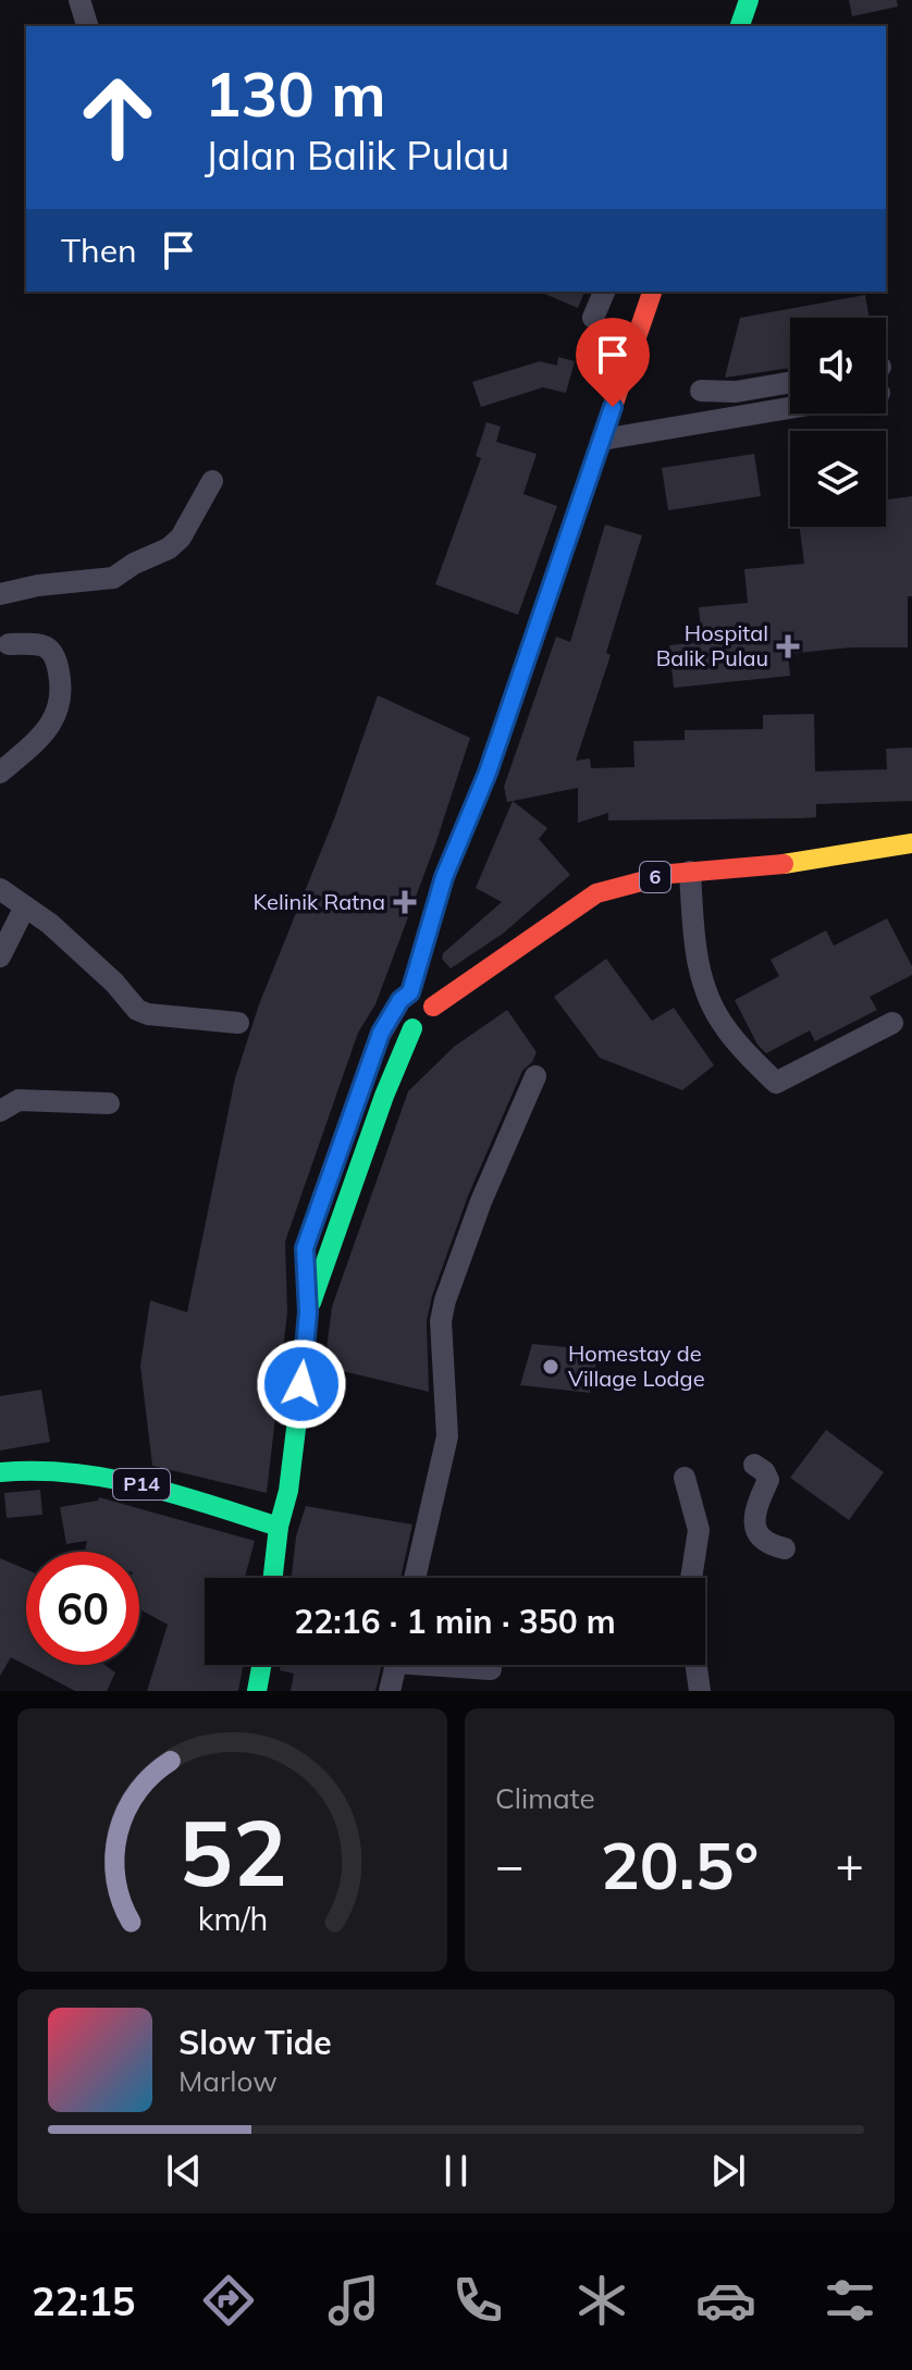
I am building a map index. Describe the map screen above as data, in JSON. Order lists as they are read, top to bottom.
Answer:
{
  "streets": {
    "main road": ["6", "P14"]
  },
  "crossings": [
    ["6", "P14"]
  ],
  "places": {
    "health": ["Hospital Balik Pulau", "Kelinik Ratna"],
    "other": ["Homestay de Village Lodge"]
  },
  "page": {
    "turn": ["130 m", "Jalan Balik Pulau"],
    "then": "Then",
    "limit": "60",
    "trip": "22:16 · 1 min · 350 m",
    "tile": "Climate",
    "heat": ["−", "20.5°", "+"],
    "song": ["Slow Tide", "Marlow"],
    "tabs": "22:15",
    "gauge": ["52", "km/h"]
  }
}
